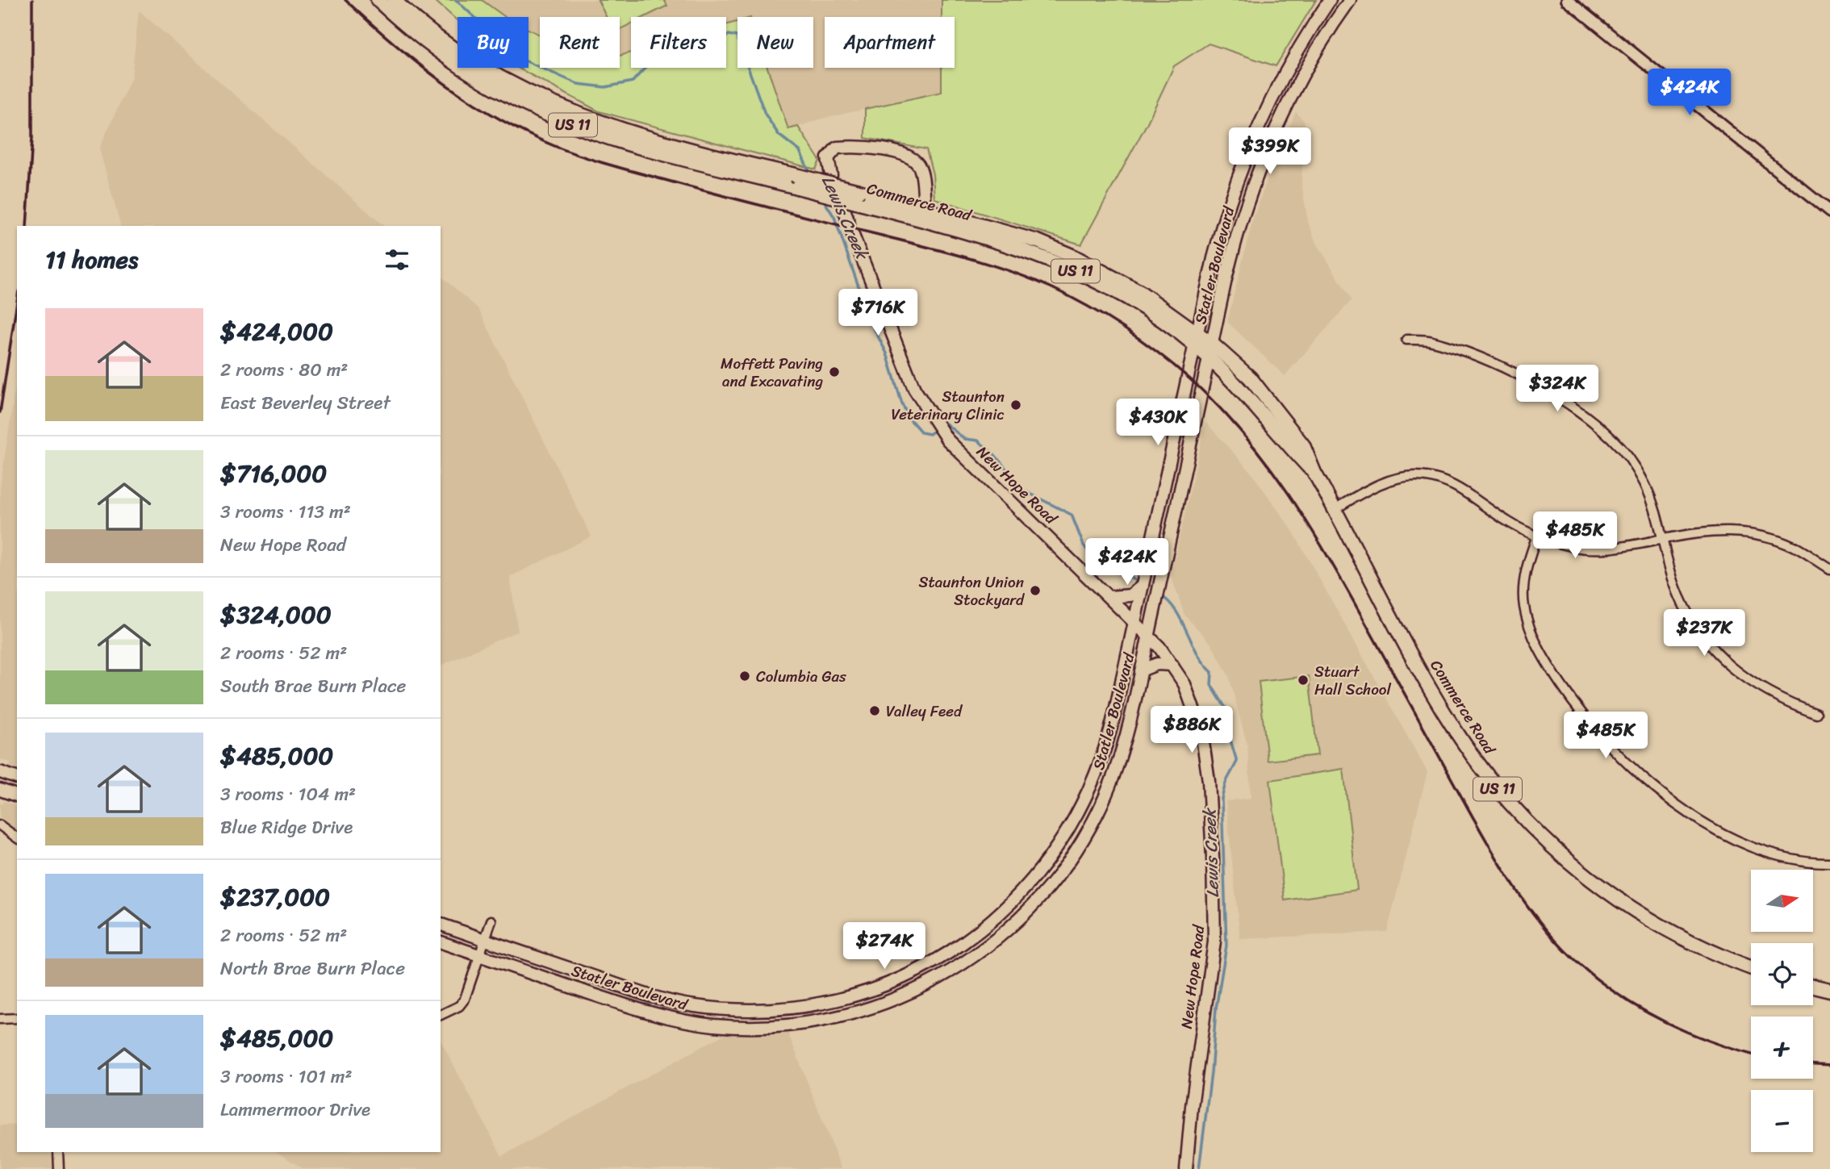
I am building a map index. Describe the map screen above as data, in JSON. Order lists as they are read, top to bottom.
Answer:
{
  "streets": {
    "main road": [
      "US 11",
      "Commerce Road",
      "Statler Boulevard",
      "New Hope Road"
    ]
  },
  "crossings": [
    ["Commerce Road", "Statler Boulevard"],
    ["Statler Boulevard", "New Hope Road"]
  ],
  "water": ["Lewis Creek"],
  "places": [
    "Moffett Paving and Excavating",
    "Staunton Veterinary Clinic",
    "Staunton Union Stockyard",
    "Columbia Gas",
    "Stuart Hall School",
    "Valley Feed"
  ],
  "north": "right",
  "page": {
    "chip": [
      "Buy",
      "Rent",
      "Filters",
      "New",
      "Apartment"
    ],
    "price": [
      "$424K",
      "$399K",
      "$716K",
      "$324K",
      "$430K",
      "$485K",
      "$424K",
      "$237K",
      "$886K",
      "$485K",
      "$274K"
    ],
    "heading": "11 homes",
    "list": [
      {
        "name": "$424,000",
        "note": "2 rooms · 80 m² · East Beverley Street"
      },
      {
        "name": "$716,000",
        "note": "3 rooms · 113 m² · New Hope Road"
      },
      {
        "name": "$324,000",
        "note": "2 rooms · 52 m² · South Brae Burn Place"
      },
      {
        "name": "$485,000",
        "note": "3 rooms · 104 m² · Blue Ridge Drive"
      },
      {
        "name": "$237,000",
        "note": "2 rooms · 52 m² · North Brae Burn Place"
      },
      {
        "name": "$485,000",
        "note": "3 rooms · 101 m² · Lammermoor Drive"
      }
    ],
    "map_buttons": ["+", "−"]
  }
}
